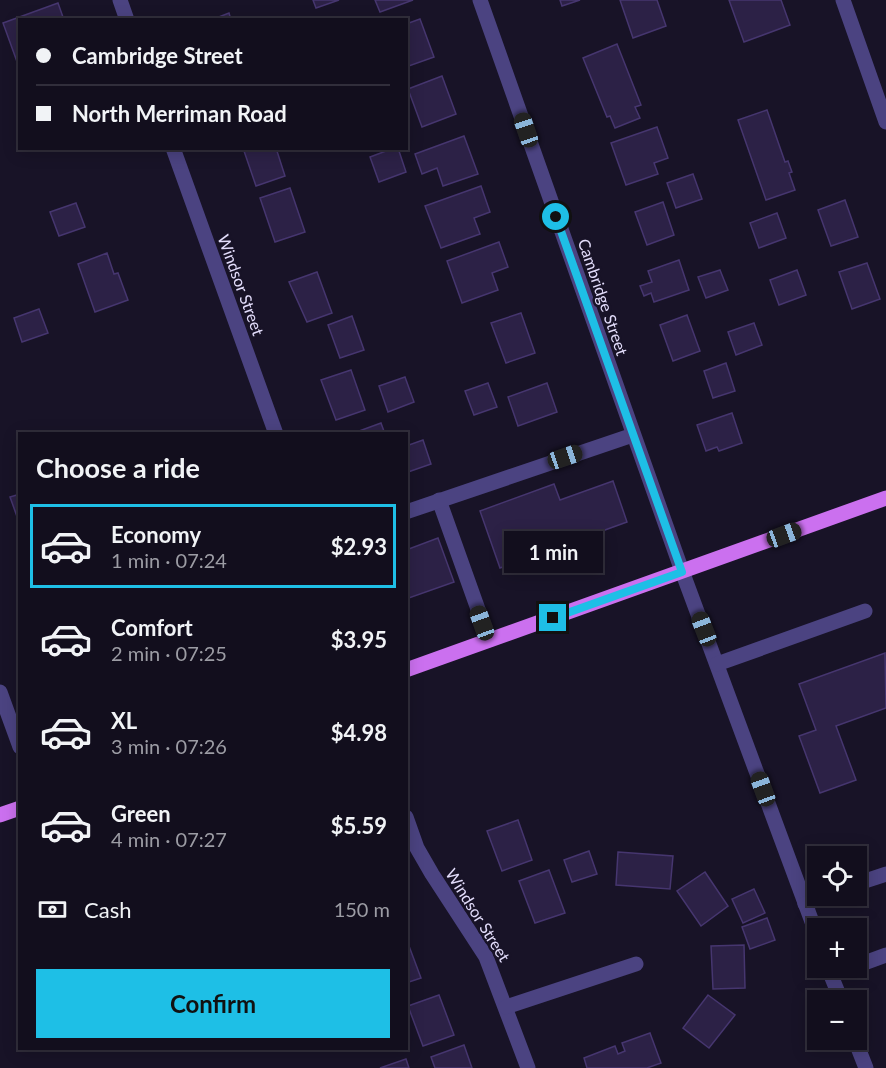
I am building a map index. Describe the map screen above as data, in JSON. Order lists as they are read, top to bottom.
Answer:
{
  "streets": {
    "street": ["Windsor Street", "Cambridge Street"]
  },
  "page": {
    "banner": ["Cambridge Street", "North Merriman Road"],
    "heading": "Choose a ride",
    "list": [
      {
        "name": "Economy",
        "note": "1 min · 07:24",
        "value": "$2.93"
      },
      {
        "name": "Comfort",
        "note": "2 min · 07:25",
        "value": "$3.95"
      },
      {
        "name": "XL",
        "note": "3 min · 07:26",
        "value": "$4.98"
      },
      {
        "name": "Green",
        "note": "4 min · 07:27",
        "value": "$5.59"
      }
    ],
    "bubble": "1 min",
    "map_buttons": ["+", "−"],
    "pay": ["Cash", "150 m"],
    "buttons": "Confirm"
  }
}
